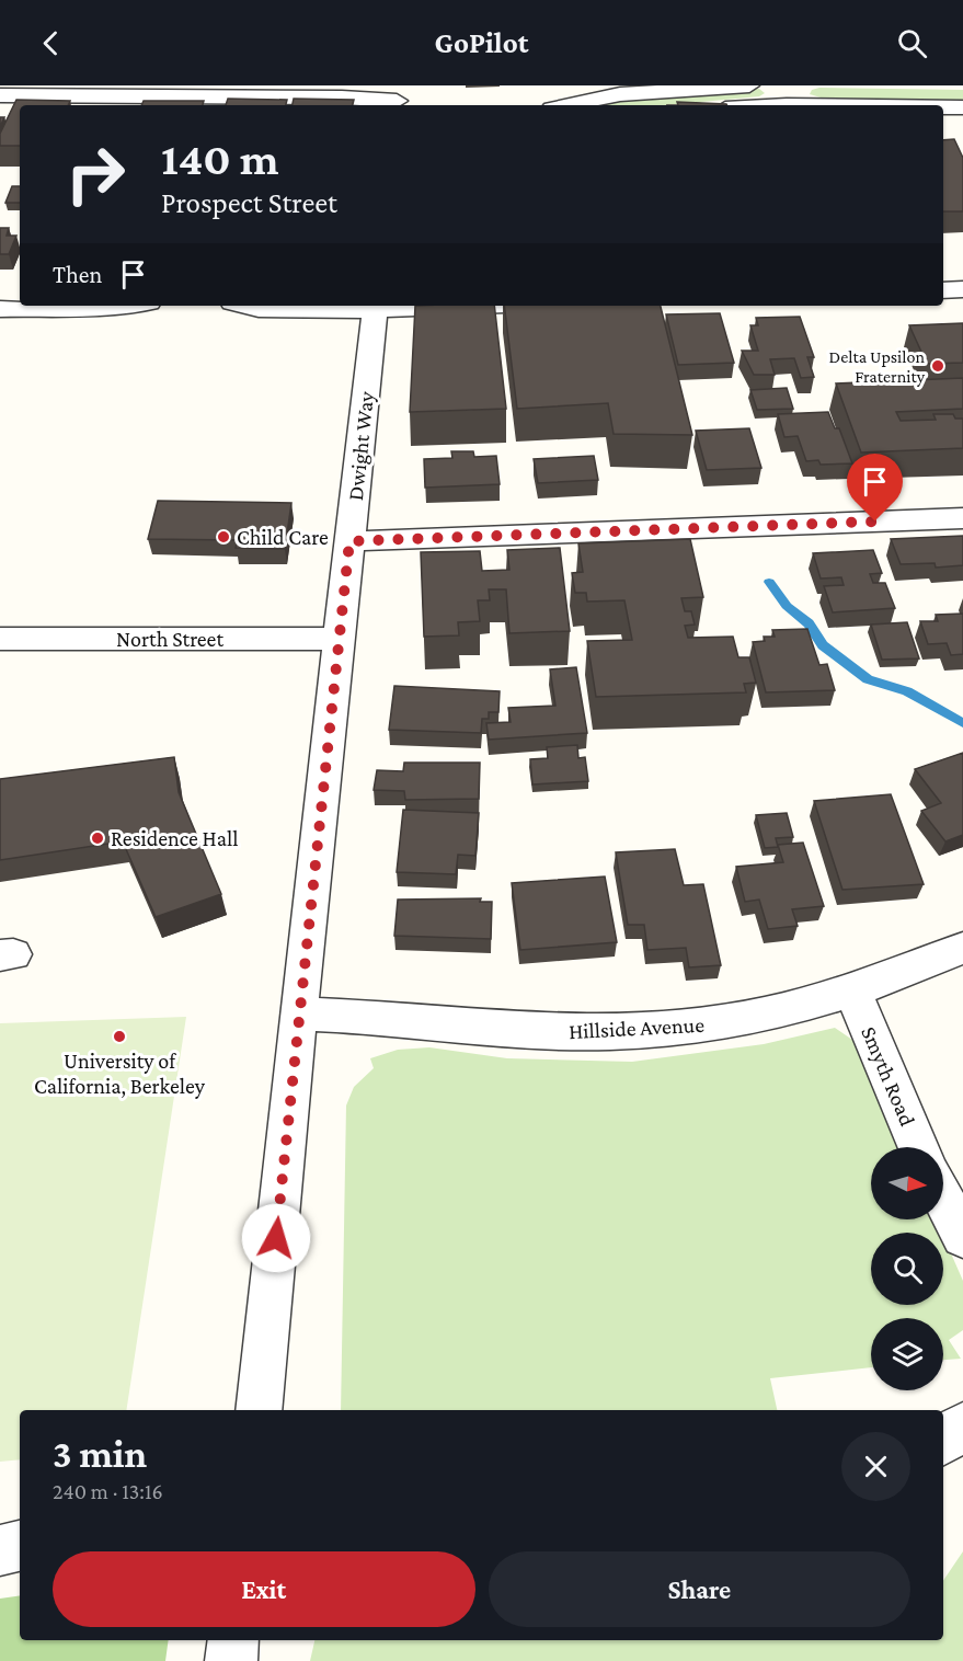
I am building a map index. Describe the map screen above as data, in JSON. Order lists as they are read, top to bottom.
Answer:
{
  "streets": {
    "street": [
      "Dwight Way",
      "North Street",
      "Hillside Avenue",
      "Smyth Road"
    ]
  },
  "crossings": [
    ["Dwight Way", "North Street"],
    ["Dwight Way", "Hillside Avenue"],
    ["Hillside Avenue", "Smyth Road"]
  ],
  "places": [
    "Delta Upsilon Fraternity",
    "Child Care",
    "Residence Hall",
    "University of California, Berkeley"
  ],
  "north": "right",
  "page": {
    "header": "GoPilot",
    "turn": ["140 m", "Prospect Street"],
    "then": "Then",
    "heading": ["3 min", "240 m · 13:16"],
    "buttons": ["Exit", "Share"]
  }
}
